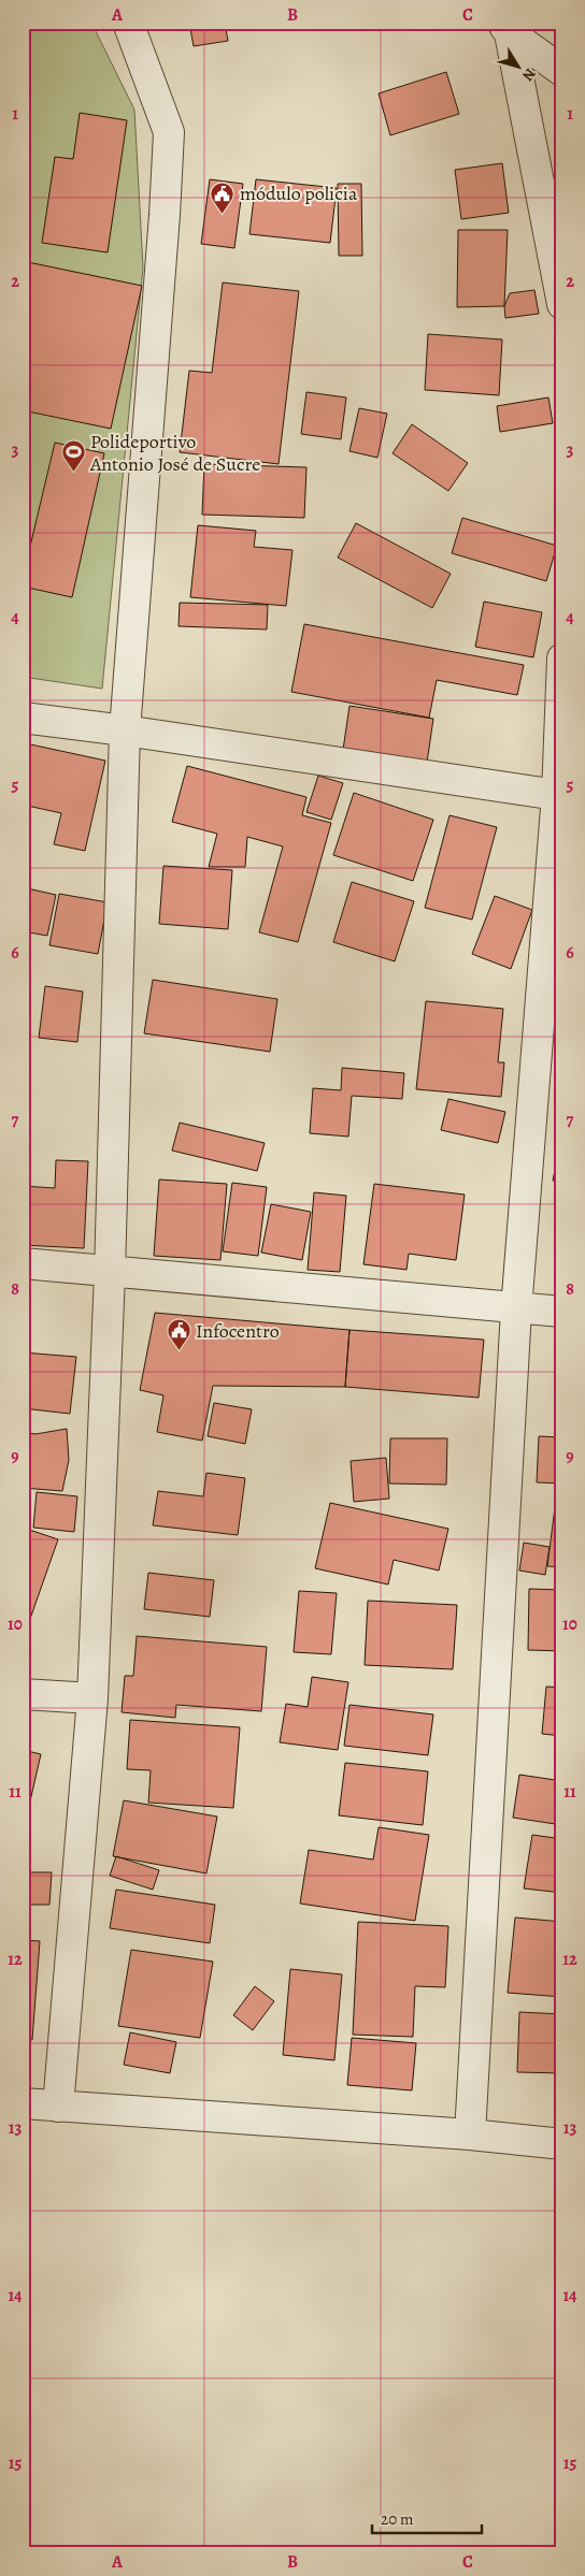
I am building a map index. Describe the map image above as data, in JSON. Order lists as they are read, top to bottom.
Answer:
{
  "places": {
    "public building": ["módulo policia", "Infocentro"],
    "sports": ["Polideportivo Antonio José de Sucre"]
  },
  "scale_bar": "20 m",
  "north": "bottom right",
  "grid": {
    "columns": ["A", "B", "C"],
    "rows": [
      "1",
      "2",
      "3",
      "4",
      "5",
      "6",
      "7",
      "8",
      "9",
      "10",
      "11",
      "12",
      "13",
      "14",
      "15"
    ]
  }
}
